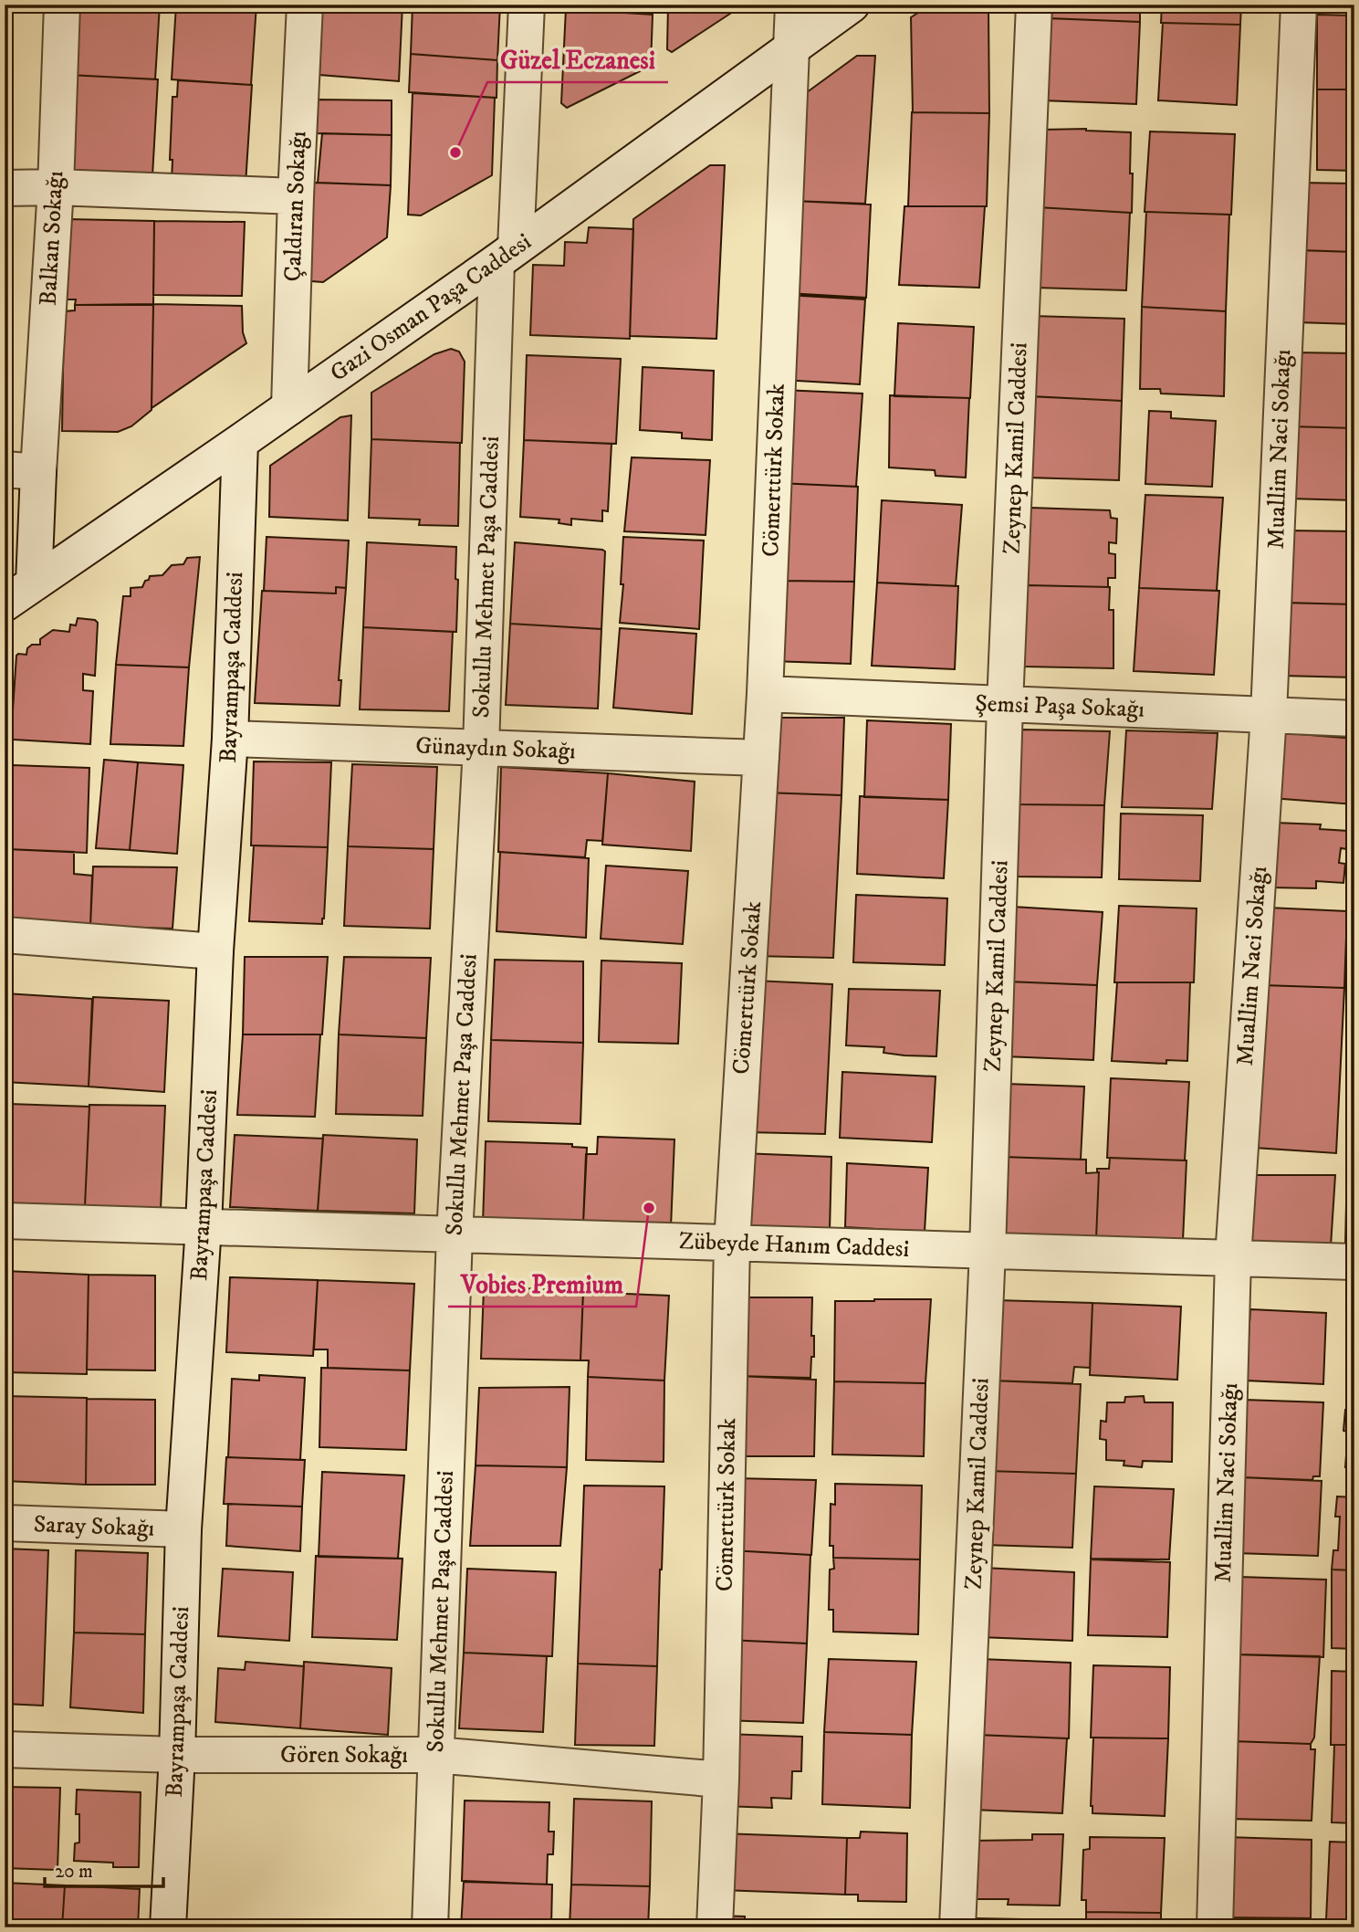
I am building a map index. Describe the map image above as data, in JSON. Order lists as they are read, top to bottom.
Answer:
{
  "streets": {
    "street": [
      "Çaldıran Sokağı",
      "Balkan Sokağı",
      "Gazi Osman Paşa Caddesi",
      "Zeynep Kamil Caddesi",
      "Muallim Naci Sokağı",
      "Cömerttürk Sokak",
      "Sokullu Mehmet Paşa Caddesi",
      "Bayrampaşa Caddesi",
      "Şemsi Paşa Sokağı",
      "Günaydın Sokağı",
      "Zübeyde Hanım Caddesi",
      "Saray Sokağı",
      "Gören Sokağı"
    ]
  },
  "crossings": [
    ["Çaldıran Sokağı", "Gazi Osman Paşa Caddesi"],
    ["Balkan Sokağı", "Gazi Osman Paşa Caddesi"],
    ["Gazi Osman Paşa Caddesi", "Cömerttürk Sokak"],
    ["Gazi Osman Paşa Caddesi", "Sokullu Mehmet Paşa Caddesi"],
    ["Gazi Osman Paşa Caddesi", "Bayrampaşa Caddesi"],
    ["Zeynep Kamil Caddesi", "Şemsi Paşa Sokağı"],
    ["Zeynep Kamil Caddesi", "Zübeyde Hanım Caddesi"],
    ["Muallim Naci Sokağı", "Şemsi Paşa Sokağı"],
    ["Muallim Naci Sokağı", "Zübeyde Hanım Caddesi"],
    ["Cömerttürk Sokak", "Şemsi Paşa Sokağı"],
    ["Cömerttürk Sokak", "Günaydın Sokağı"],
    ["Cömerttürk Sokak", "Zübeyde Hanım Caddesi"],
    ["Cömerttürk Sokak", "Gören Sokağı"],
    ["Sokullu Mehmet Paşa Caddesi", "Günaydın Sokağı"],
    ["Sokullu Mehmet Paşa Caddesi", "Zübeyde Hanım Caddesi"],
    ["Sokullu Mehmet Paşa Caddesi", "Gören Sokağı"],
    ["Bayrampaşa Caddesi", "Günaydın Sokağı"],
    ["Bayrampaşa Caddesi", "Zübeyde Hanım Caddesi"],
    ["Bayrampaşa Caddesi", "Saray Sokağı"],
    ["Bayrampaşa Caddesi", "Gören Sokağı"]
  ],
  "places": ["Güzel Eczanesi", "Vobies Premium"],
  "scale_bar": "20 m"
}
